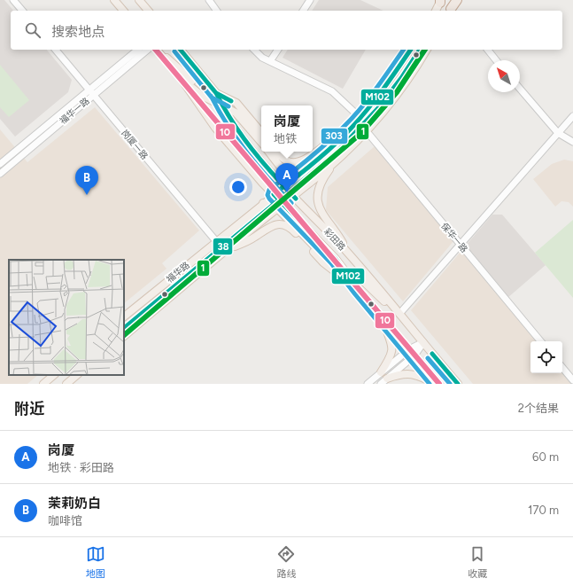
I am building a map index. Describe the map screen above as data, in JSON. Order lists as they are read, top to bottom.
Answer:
{
  "streets": {
    "main road": ["彩田路", "福华路"],
    "street": ["福华一路", "岗厦一路", "保华一路"]
  },
  "crossings": [
    ["福华一路", "岗厦一路"],
    ["岗厦一路", "福华路"],
    ["保华一路", "福华路"],
    ["彩田路", "福华路"]
  ],
  "lines": [
    "transit line 10",
    "transit line 1",
    "transit line M102",
    "transit line 303",
    "transit line 38"
  ],
  "north": "top left",
  "page": {
    "search": "搜索地点",
    "popup": ["岗厦", "地铁"],
    "pins": ["A", "B"],
    "heading": ["附近", "2个结果"],
    "list": [
      {
        "mark": "A",
        "name": "岗厦",
        "note": "地铁 · 彩田路",
        "value": "60 m"
      },
      {
        "mark": "B",
        "name": "茉莉奶白",
        "note": "咖啡馆",
        "value": "170 m"
      }
    ],
    "nav": ["地图", "路线", "收藏"]
  }
}
